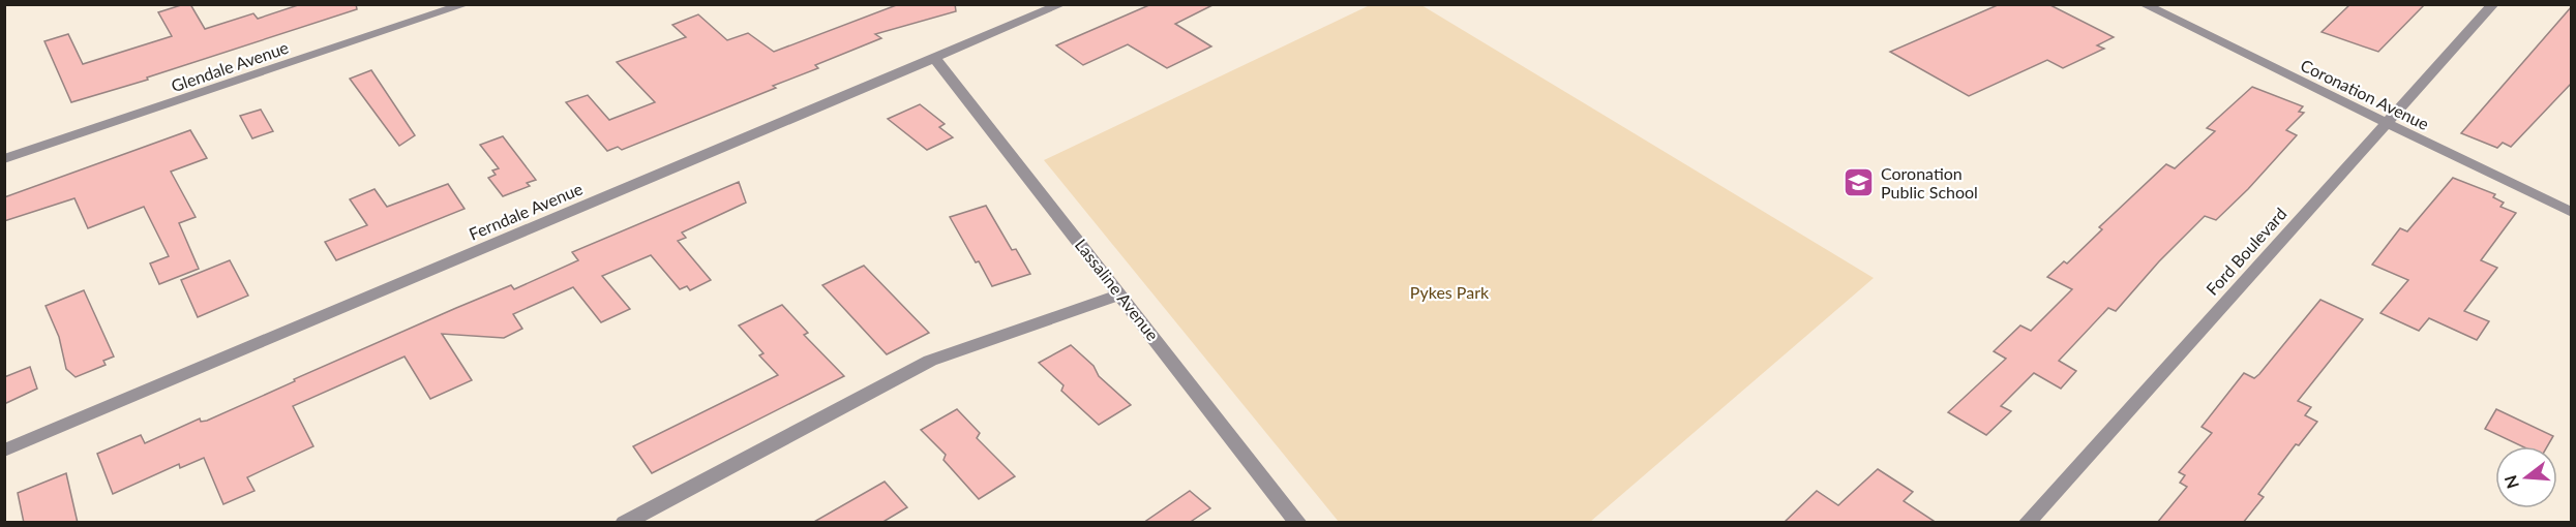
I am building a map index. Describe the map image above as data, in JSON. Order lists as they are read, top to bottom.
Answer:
{
  "streets": {
    "street": [
      "Glendale Avenue",
      "Coronation Avenue",
      "Ferndale Avenue",
      "Ford Boulevard",
      "Lassaline Avenue"
    ]
  },
  "crossings": [
    ["Coronation Avenue", "Ford Boulevard"],
    ["Ferndale Avenue", "Lassaline Avenue"]
  ],
  "parks": ["Pykes Park"],
  "places": {
    "school or university": ["Coronation Public School"]
  },
  "north": "left"
}
